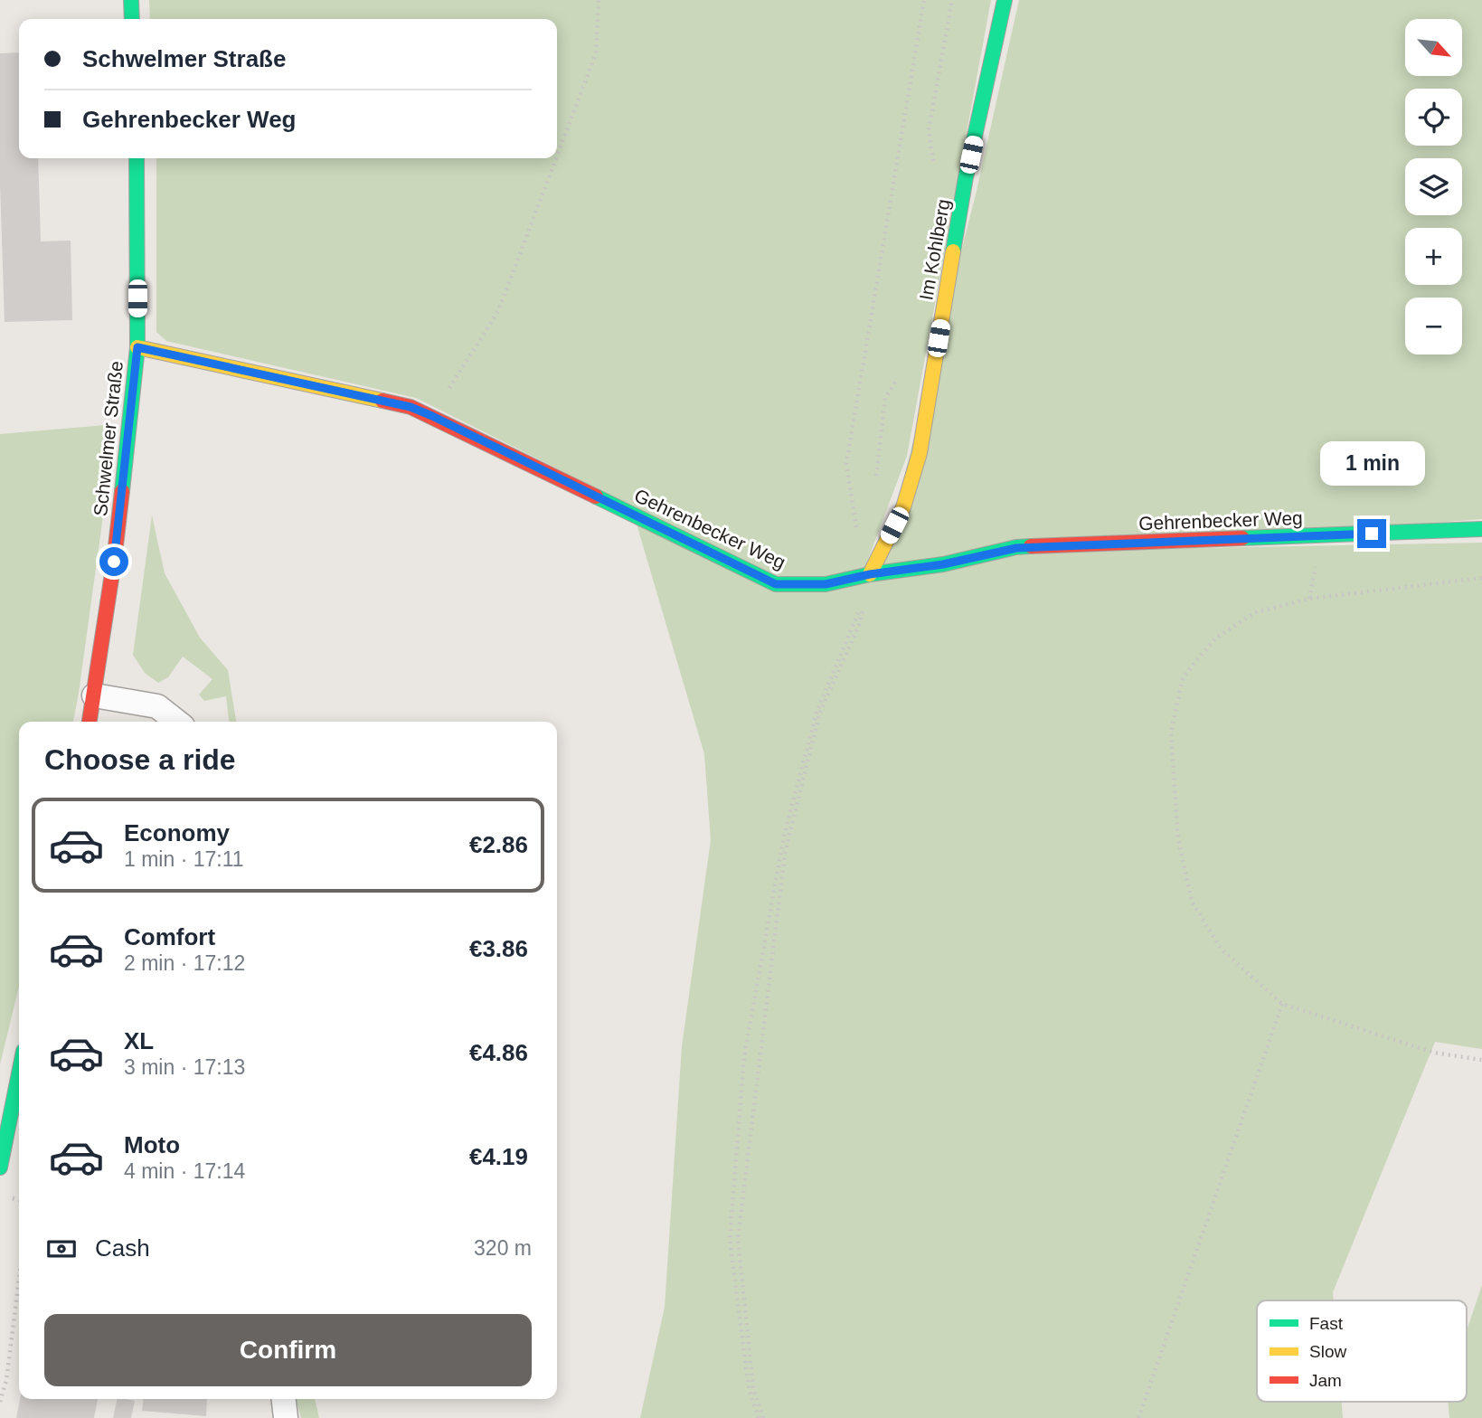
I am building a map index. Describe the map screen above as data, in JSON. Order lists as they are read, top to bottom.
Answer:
{
  "streets": {
    "street": ["Im Kohlberg", "Schwelmer Straße", "Gehrenbecker Weg"]
  },
  "crossings": [
    ["Im Kohlberg", "Gehrenbecker Weg"],
    ["Schwelmer Straße", "Gehrenbecker Weg"]
  ],
  "legend": ["Fast", "Slow", "Jam"],
  "north": "bottom right",
  "page": {
    "map_buttons": ["+", "−"],
    "banner": ["Schwelmer Straße", "Gehrenbecker Weg"],
    "bubble": "1 min",
    "heading": "Choose a ride",
    "list": [
      {
        "name": "Economy",
        "note": "1 min · 17:11",
        "value": "€2.86"
      },
      {
        "name": "Comfort",
        "note": "2 min · 17:12",
        "value": "€3.86"
      },
      {
        "name": "XL",
        "note": "3 min · 17:13",
        "value": "€4.86"
      },
      {
        "name": "Moto",
        "note": "4 min · 17:14",
        "value": "€4.19"
      }
    ],
    "pay": ["Cash", "320 m"],
    "buttons": "Confirm"
  }
}
